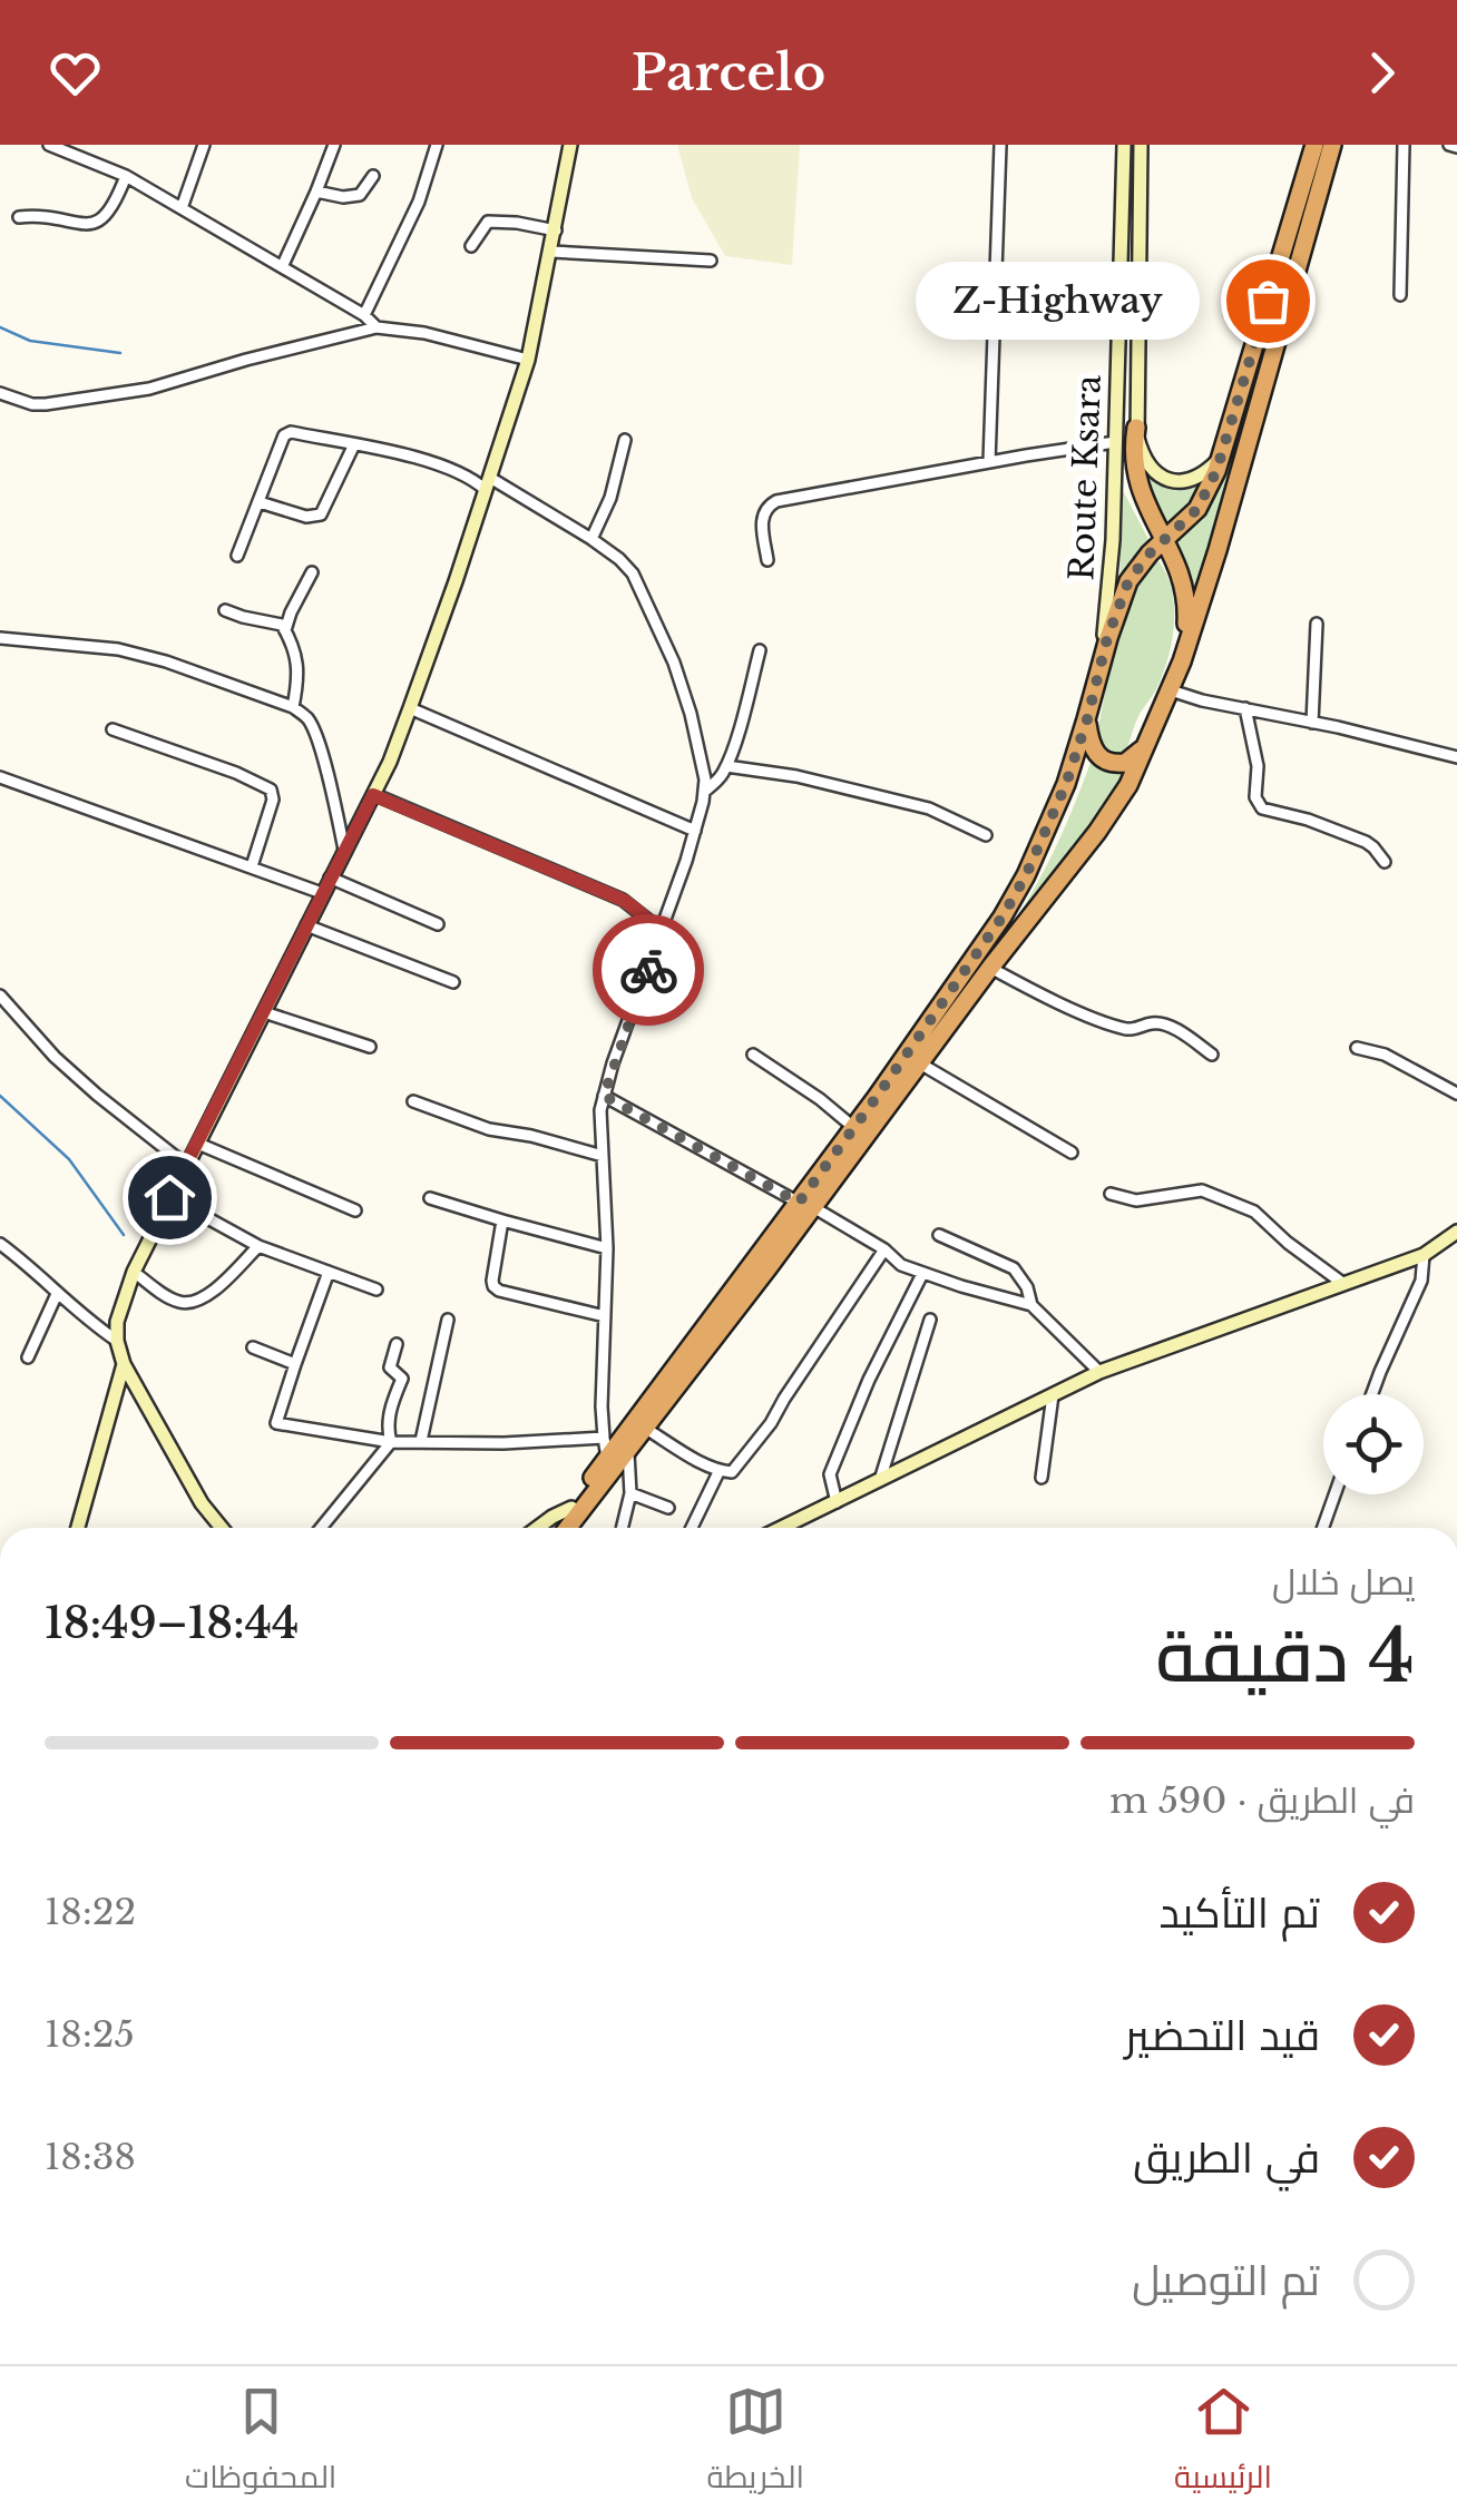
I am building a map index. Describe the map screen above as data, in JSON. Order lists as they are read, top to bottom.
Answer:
{
  "streets": {
    "street": ["Route Ksara"]
  },
  "places": ["Z-Highway"],
  "page": {
    "header": "Parcelo",
    "bubble": "Z-Highway",
    "heading": ["4 دقيقة", "يصل خلال", "18:44–18:49"],
    "bar": "في الطريق · 590 m",
    "list": [
      ["تم التأكيد", "18:22"],
      ["قيد التحضير", "18:25"],
      ["في الطريق", "18:38"],
      "تم التوصيل"
    ],
    "tabs": ["الرئيسية", "الخريطة", "المحفوظات"]
  }
}
